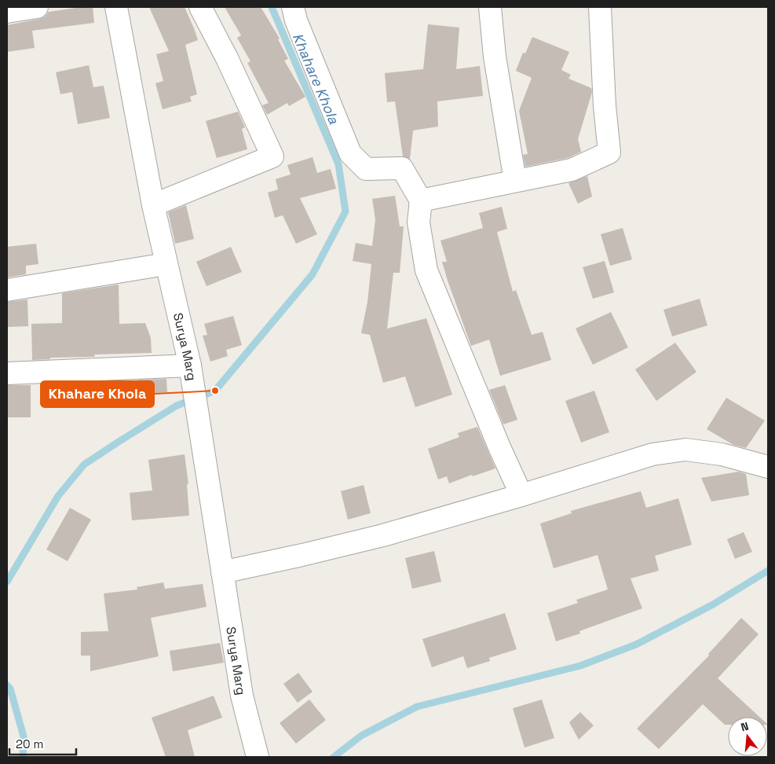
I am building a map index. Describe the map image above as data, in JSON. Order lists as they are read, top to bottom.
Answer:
{
  "streets": {
    "street": ["Surya Marg"]
  },
  "water": ["Khahare Khola"],
  "places": ["Khahare Khola"],
  "scale_bar": "20 m",
  "north": "top"
}
